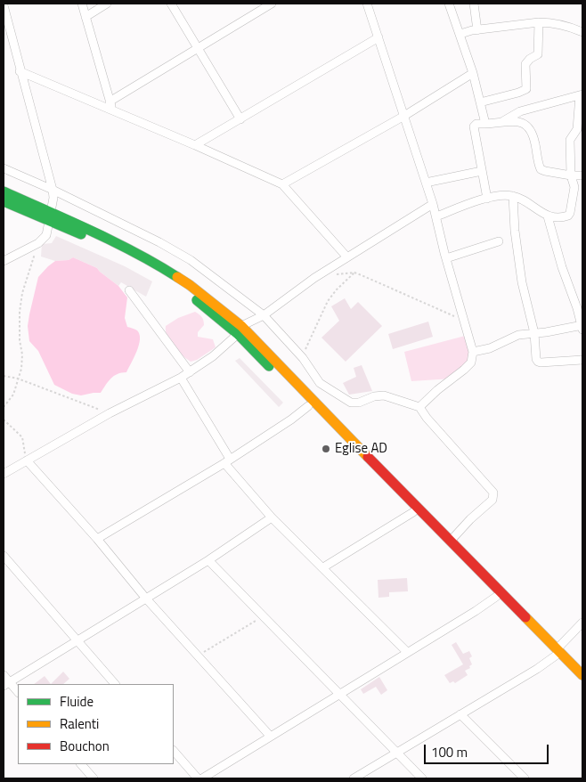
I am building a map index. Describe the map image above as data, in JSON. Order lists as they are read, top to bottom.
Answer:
{
  "places": ["Eglise AD"],
  "legend": ["Fluide", "Ralenti", "Bouchon"],
  "scale_bar": "100 m"
}
